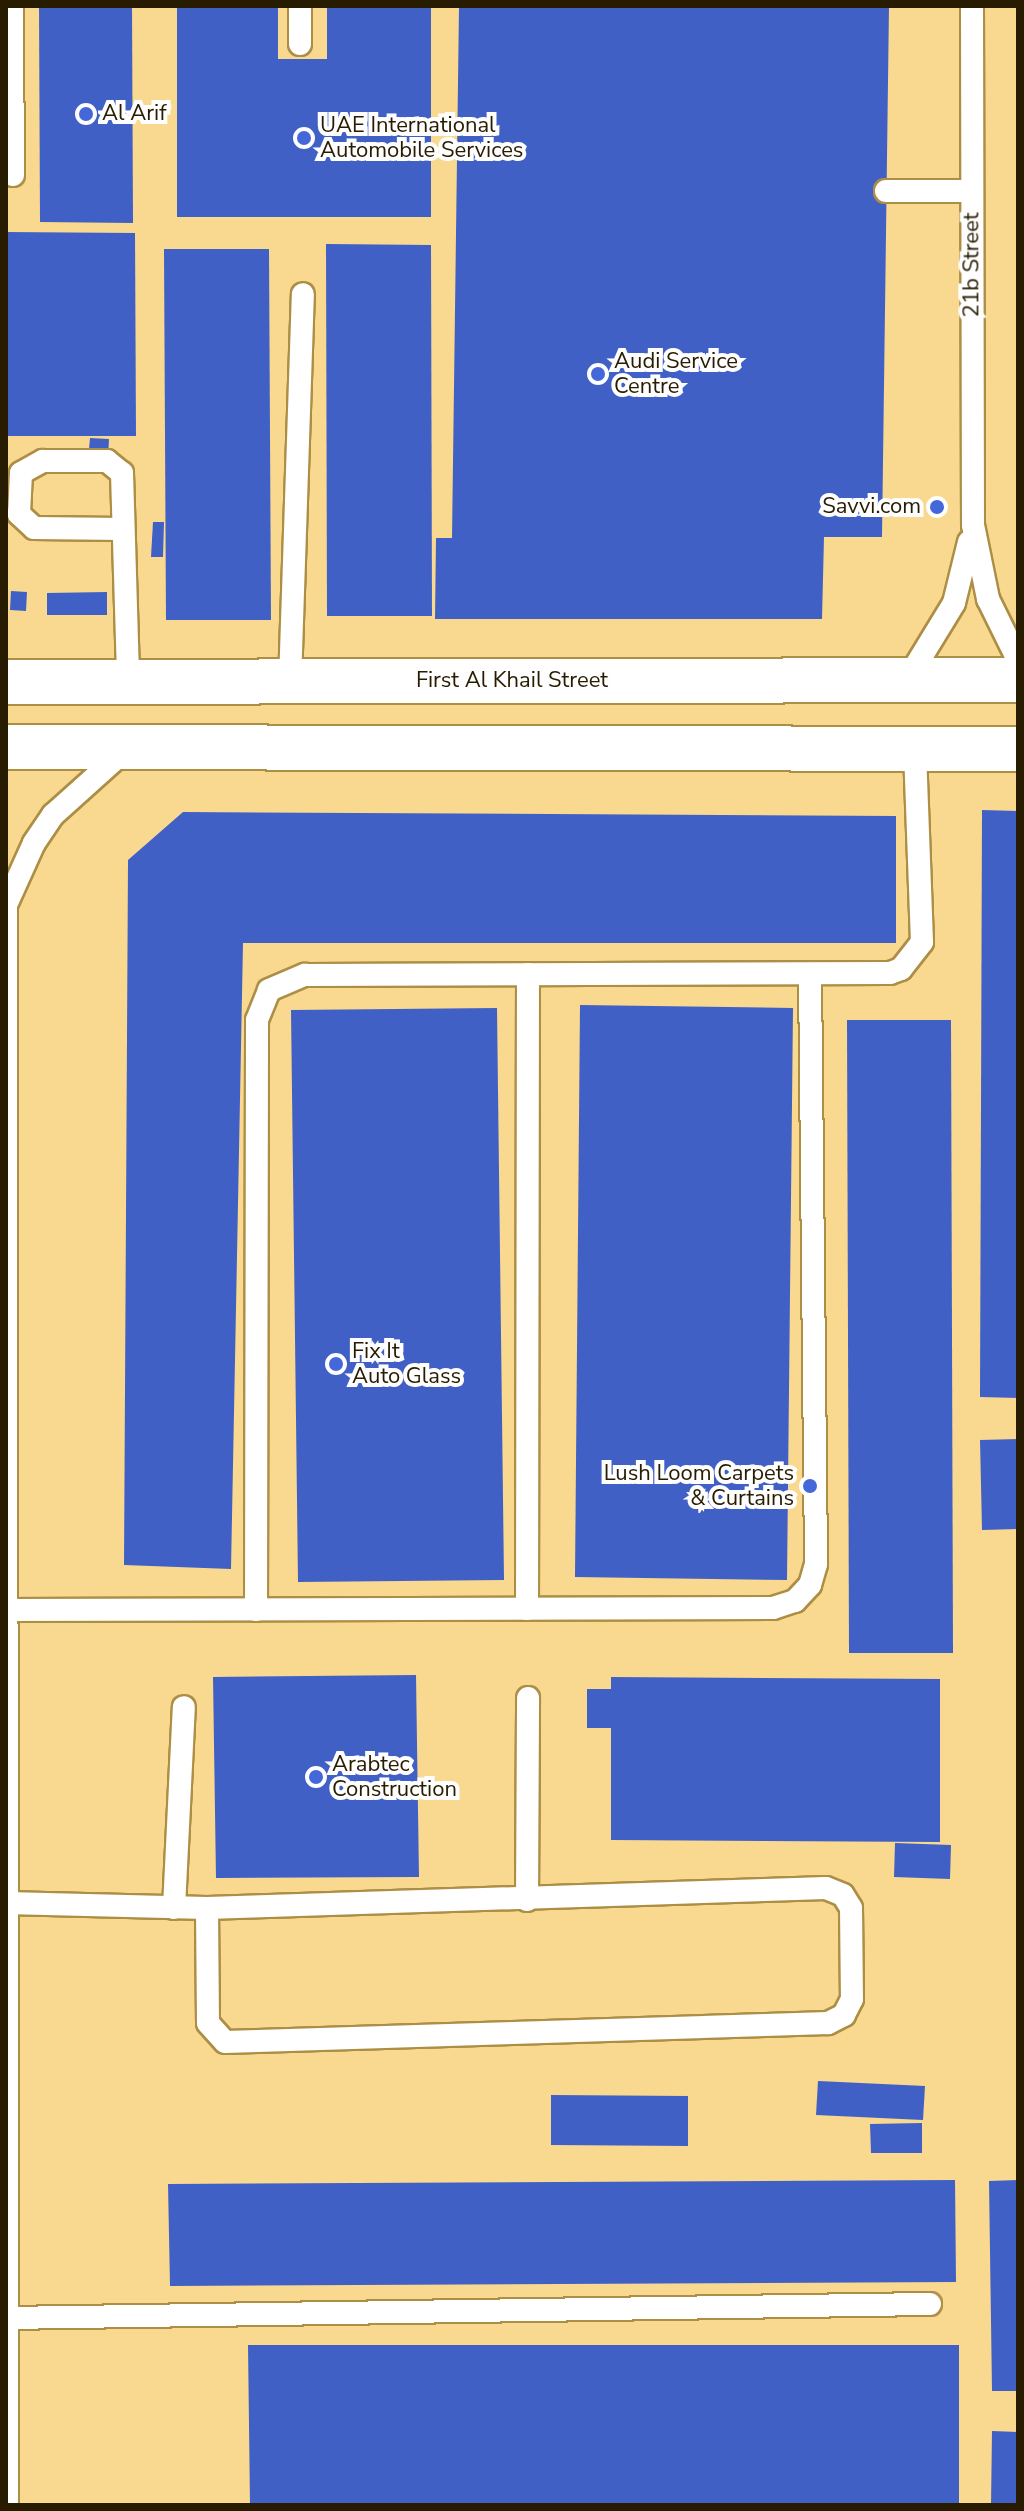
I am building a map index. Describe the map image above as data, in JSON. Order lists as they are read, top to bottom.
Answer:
{
  "streets": {
    "main road": ["First Al Khail Street"],
    "lane": ["21b Street"]
  },
  "crossings": [
    ["21b Street", "First Al Khail Street"]
  ],
  "places": [
    "Al Arif",
    "UAE International Automobile Services",
    "Audi Service Centre",
    "Savvi.com",
    "Fix It Auto Glass",
    "Lush Loom Carpets & Curtains",
    "Arabtec Construction"
  ]
}
